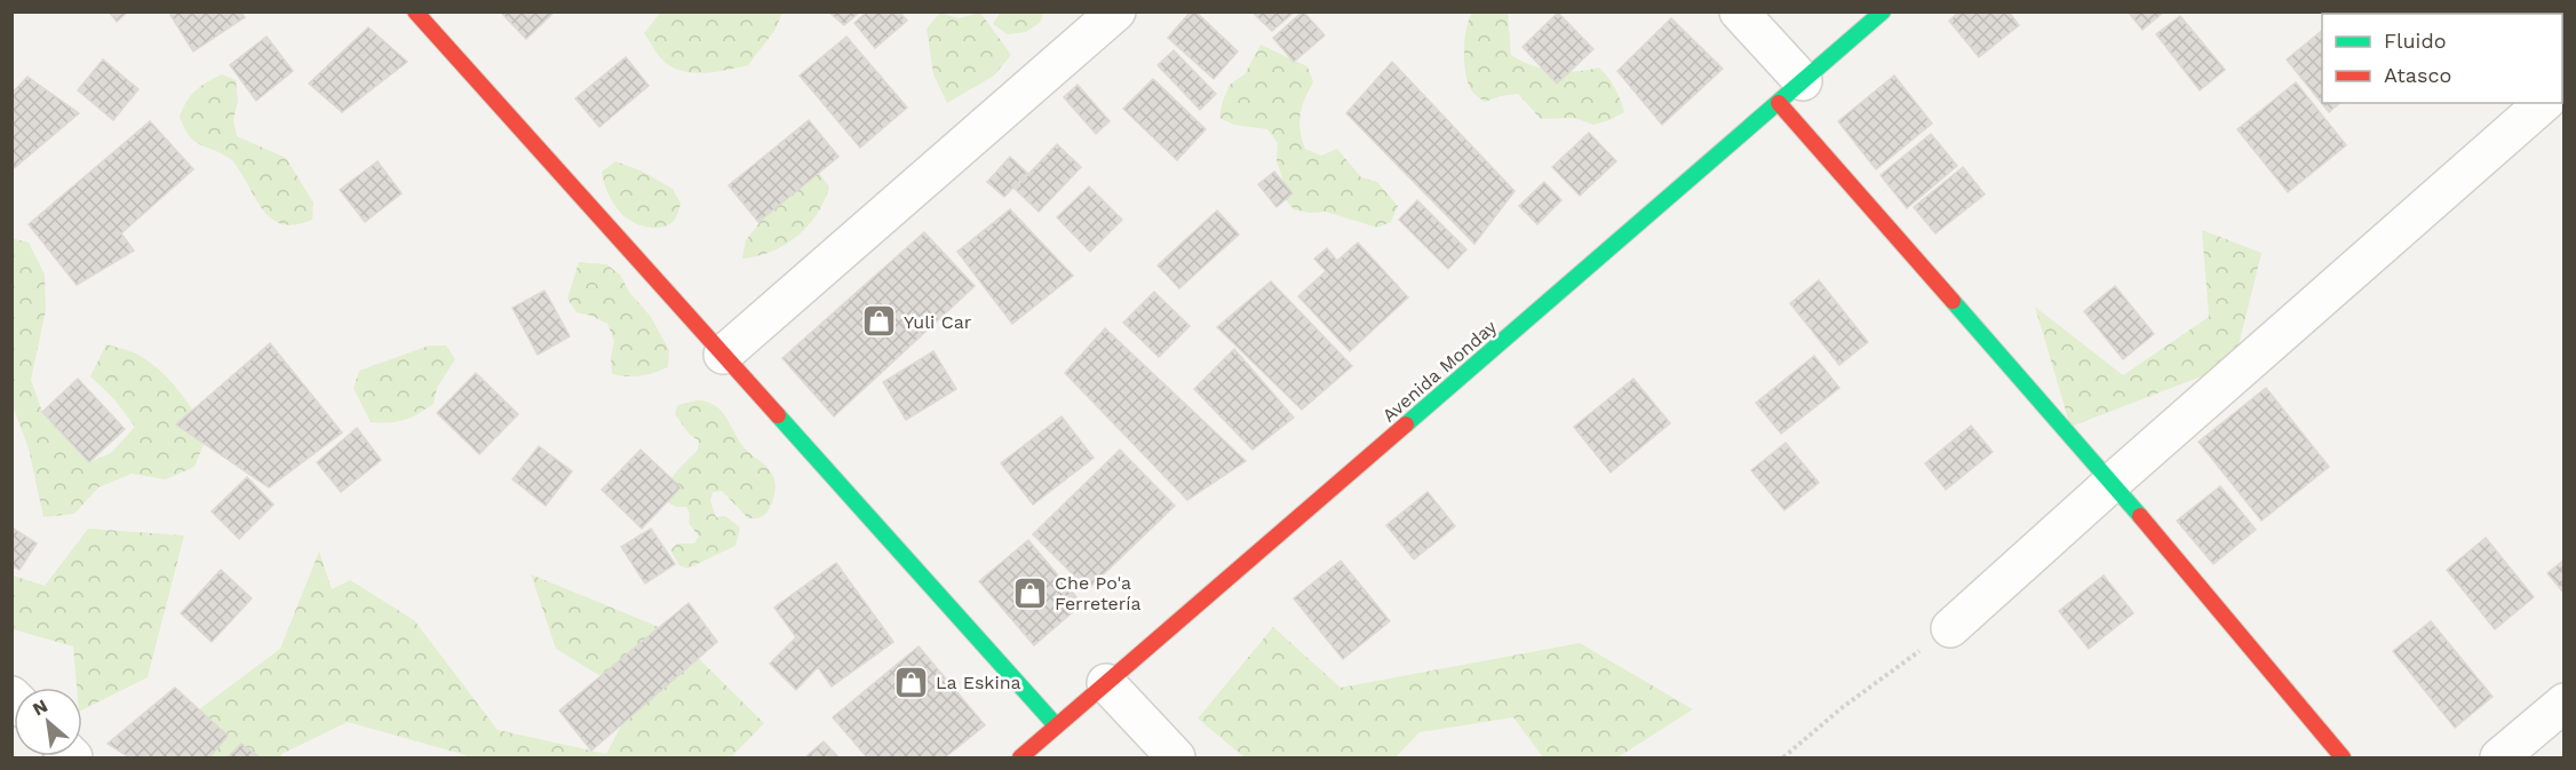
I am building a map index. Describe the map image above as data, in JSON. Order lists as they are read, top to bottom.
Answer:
{
  "streets": {
    "street": ["Avenida Monday"]
  },
  "places": {
    "shop": ["Yuli Car", "Che Po'a Ferretería", "La Eskina"]
  },
  "legend": ["Fluido", "Atasco"],
  "north": "top left"
}
